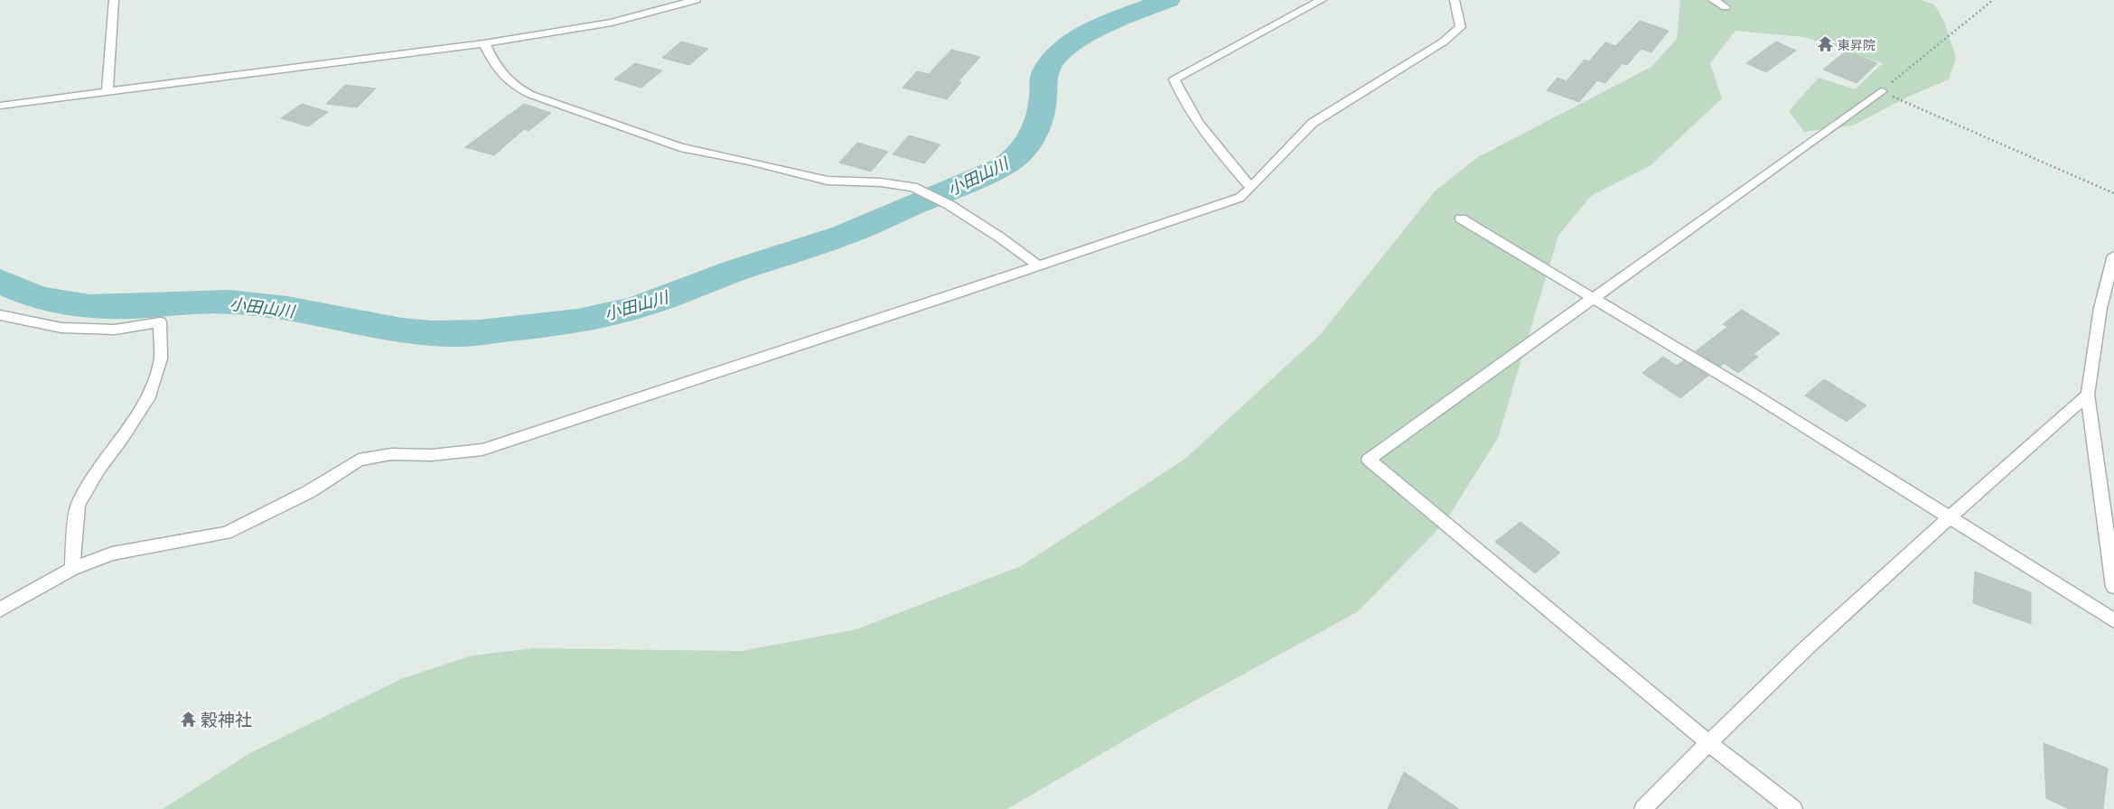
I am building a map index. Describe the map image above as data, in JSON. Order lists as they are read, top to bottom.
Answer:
{
  "water": ["小田山川"],
  "places": {
    "temple": ["東昇院", "穀神社"]
  }
}
